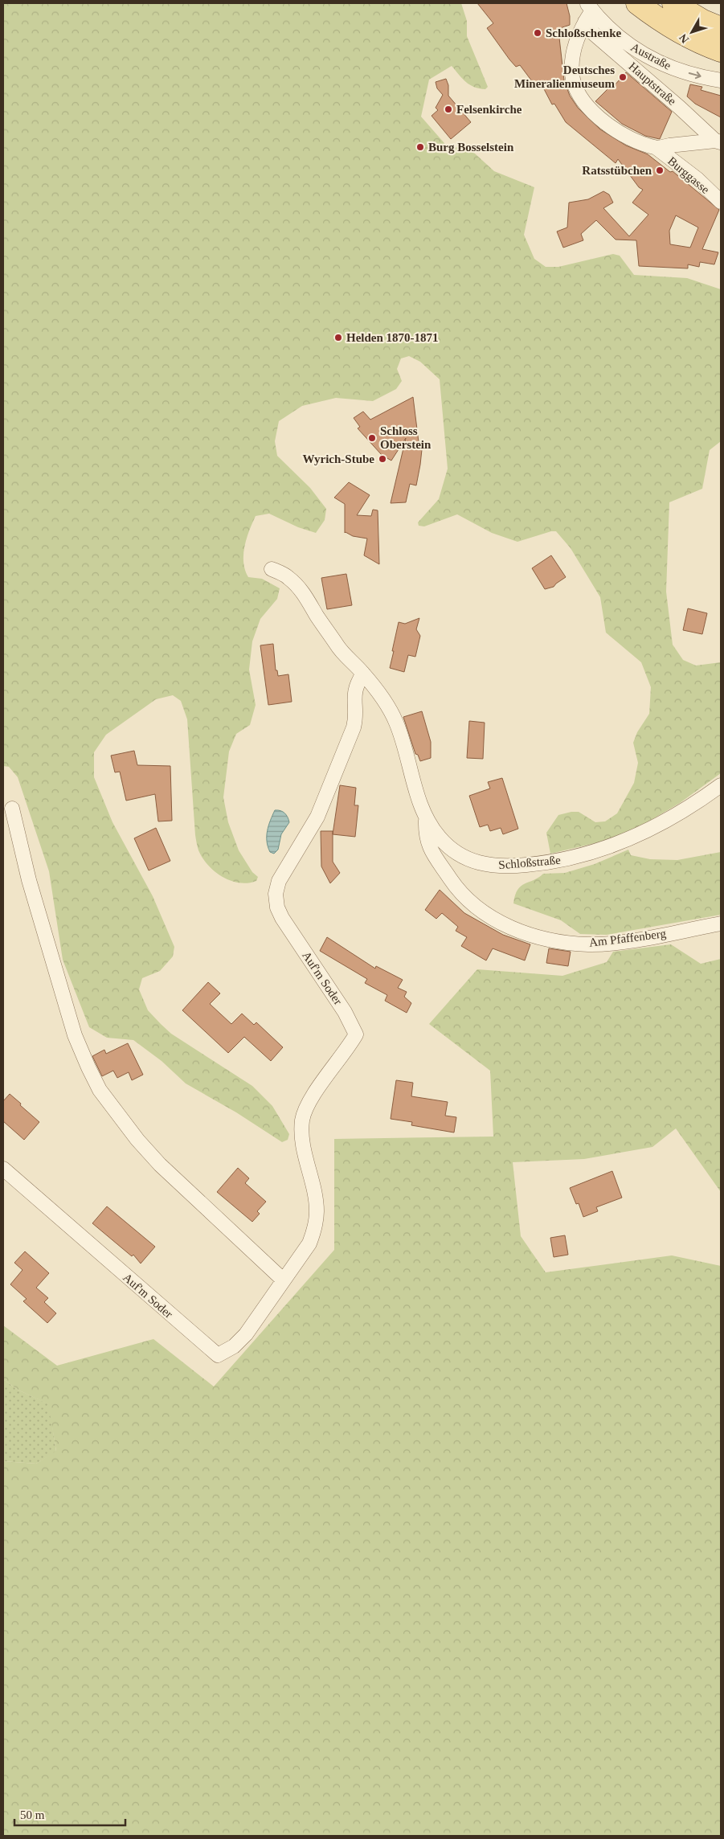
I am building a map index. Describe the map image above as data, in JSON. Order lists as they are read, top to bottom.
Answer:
{
  "streets": {
    "street": [
      "Austraße",
      "Hauptstraße",
      "Burggasse",
      "Schloßstraße",
      "Am Pfaffenberg",
      "Auf'm Soder"
    ]
  },
  "crossings": [
    ["Austraße", "Hauptstraße"],
    ["Schloßstraße", "Am Pfaffenberg"],
    ["Schloßstraße", "Auf'm Soder"]
  ],
  "one_way": ["Austraße"],
  "places": [
    "Schloßschenke",
    "Deutsches Mineralienmuseum",
    "Felsenkirche",
    "Burg Bosselstein",
    "Ratsstübchen",
    "Helden 1870-1871",
    "Schloss Oberstein",
    "Wyrich-Stube"
  ],
  "scale_bar": "50 m",
  "north": "bottom left"
}
